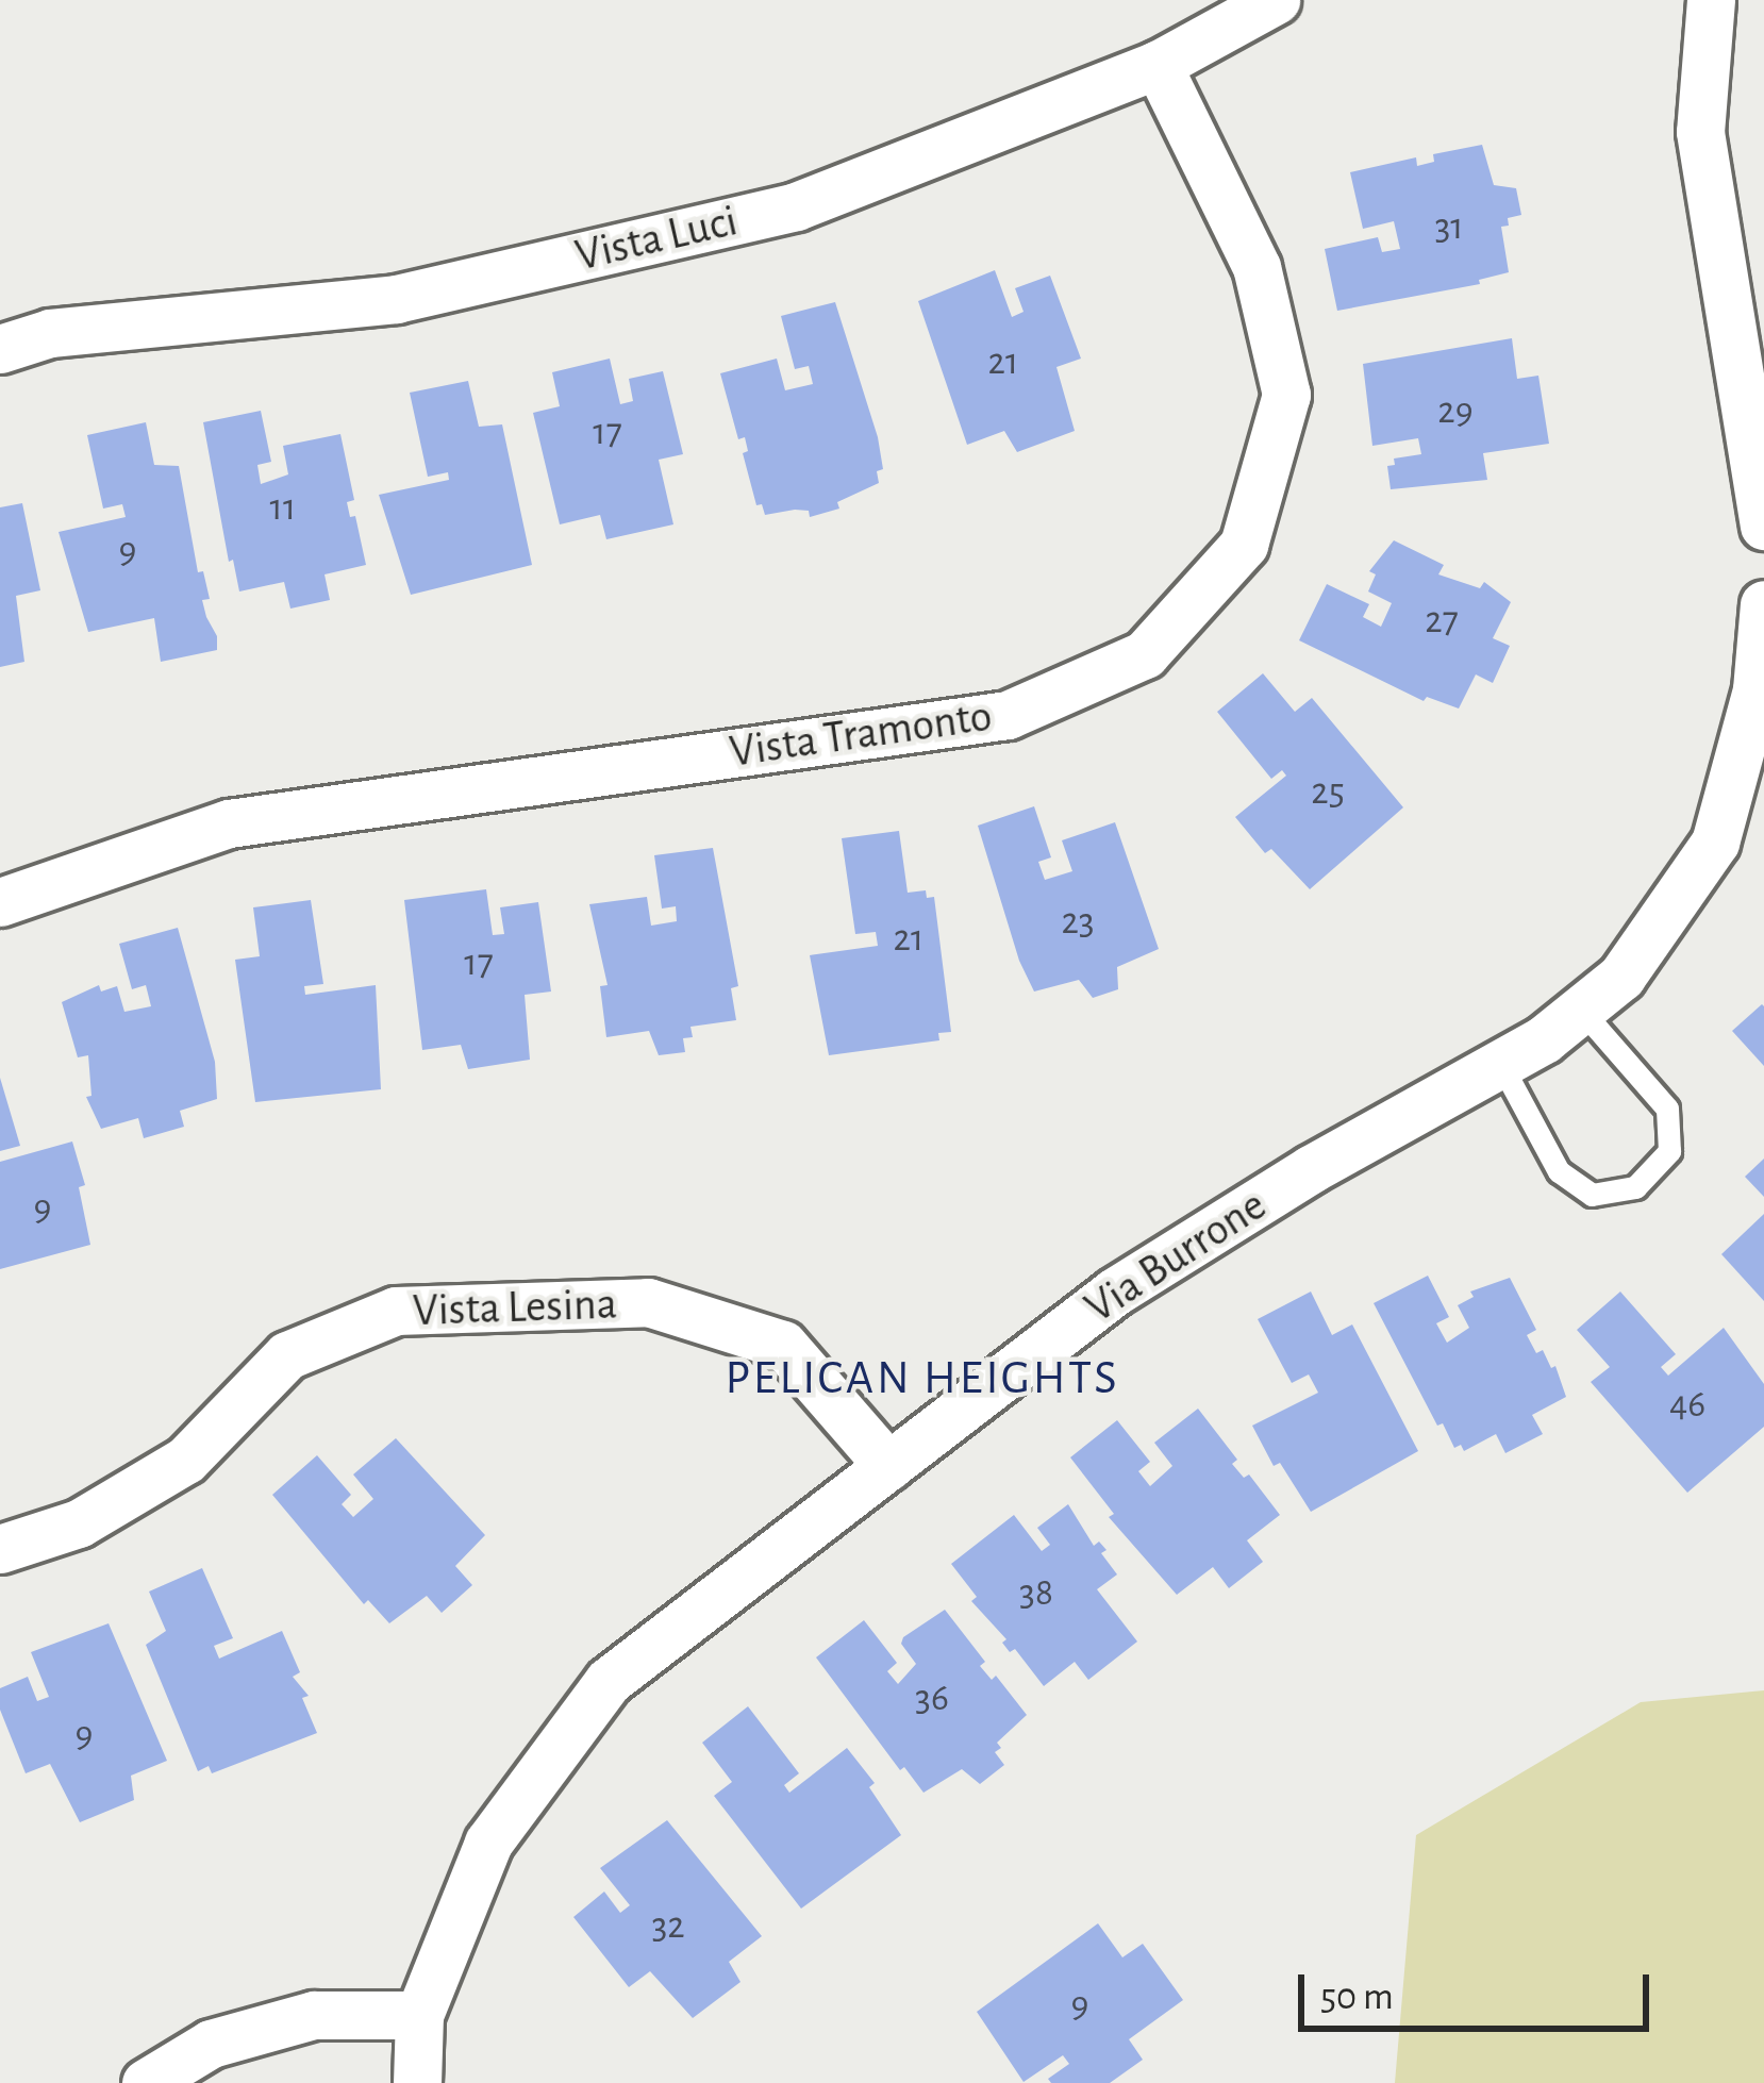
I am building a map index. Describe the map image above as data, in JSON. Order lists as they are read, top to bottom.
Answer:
{
  "streets": {
    "street": [
      "Vista Luci",
      "Vista Tramonto",
      "Via Burrone",
      "Vista Lesina"
    ]
  },
  "crossings": [
    ["Vista Luci", "Vista Tramonto"],
    ["Via Burrone", "Vista Lesina"]
  ],
  "districts": ["PELICAN HEIGHTS"],
  "house_numbers": [
    "31",
    "21",
    "29",
    "17",
    "11",
    "9",
    "27",
    "25",
    "23",
    "21",
    "17",
    "9",
    "46",
    "38",
    "36",
    "9",
    "32",
    "9"
  ],
  "scale_bar": "50 m"
}
